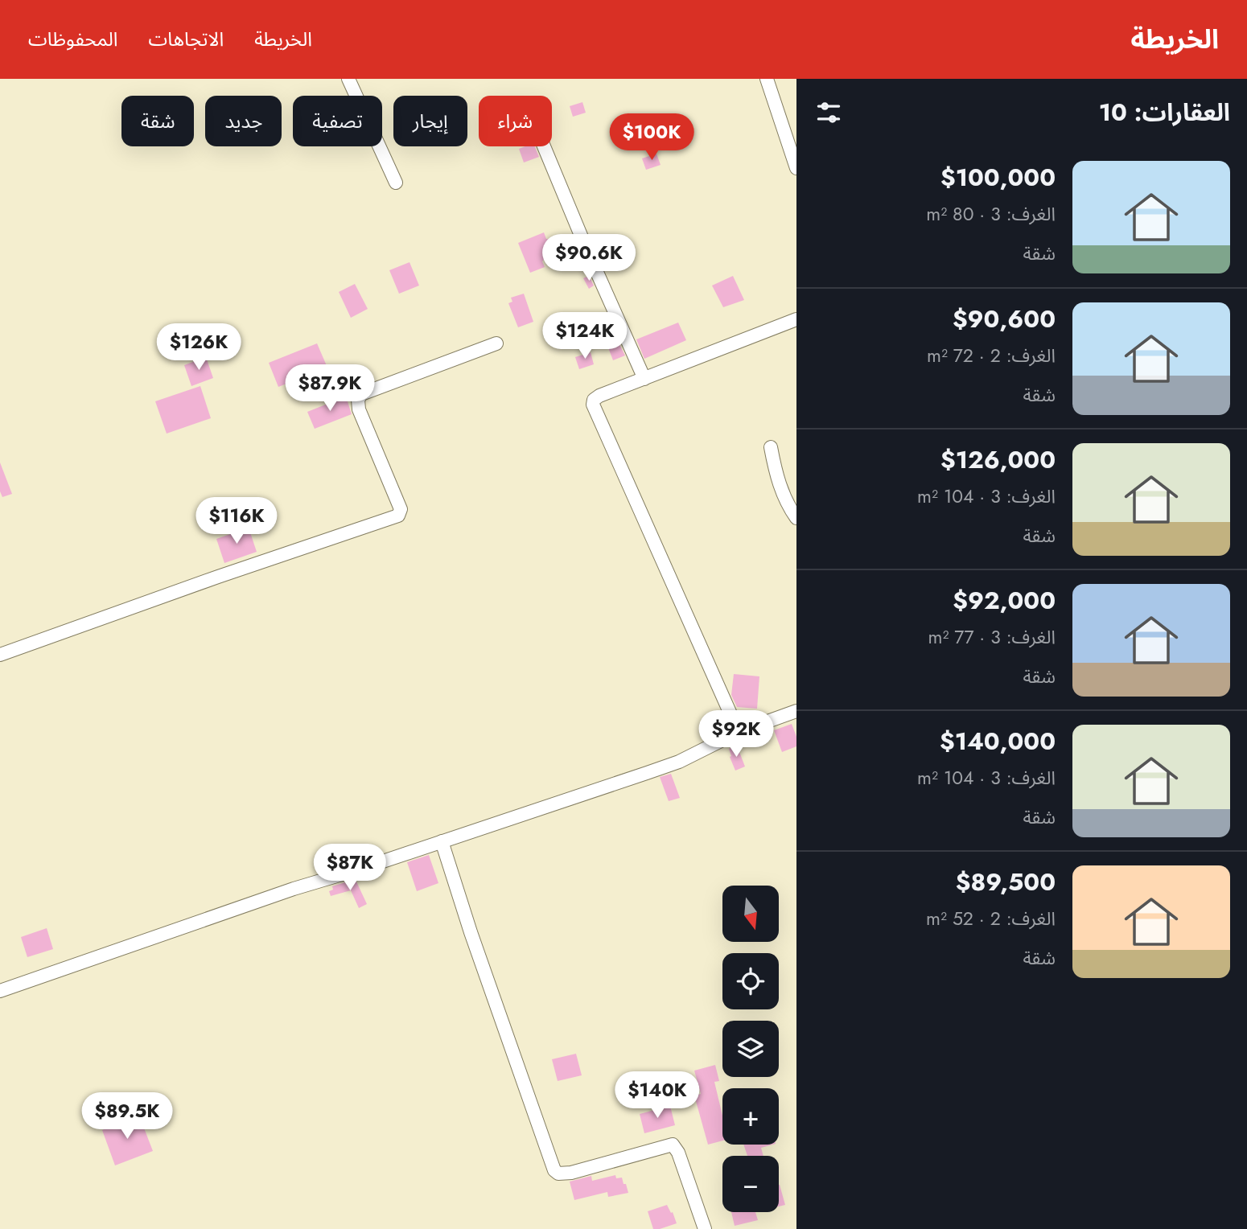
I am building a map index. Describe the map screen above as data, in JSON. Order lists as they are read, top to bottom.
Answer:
{
  "north": "bottom",
  "page": {
    "header": "الخريطة",
    "nav": ["الخريطة", "الاتجاهات", "المحفوظات"],
    "heading": "العقارات: 10",
    "chip": [
      "شراء",
      "إيجار",
      "تصفية",
      "جديد",
      "شقة"
    ],
    "price": [
      "$100K",
      "$90.6K",
      "$124K",
      "$126K",
      "$87.9K",
      "$116K",
      "$92K",
      "$87K",
      "$140K",
      "$89.5K"
    ],
    "list": [
      {
        "name": "$100,000",
        "note": "الغرف: 3 · 80 m² · شقة"
      },
      {
        "name": "$90,600",
        "note": "الغرف: 2 · 72 m² · شقة"
      },
      {
        "name": "$126,000",
        "note": "الغرف: 3 · 104 m² · شقة"
      },
      {
        "name": "$92,000",
        "note": "الغرف: 3 · 77 m² · شقة"
      },
      {
        "name": "$140,000",
        "note": "الغرف: 3 · 104 m² · شقة"
      },
      {
        "name": "$89,500",
        "note": "الغرف: 2 · 52 m² · شقة"
      }
    ],
    "map_buttons": ["+", "−"]
  }
}
